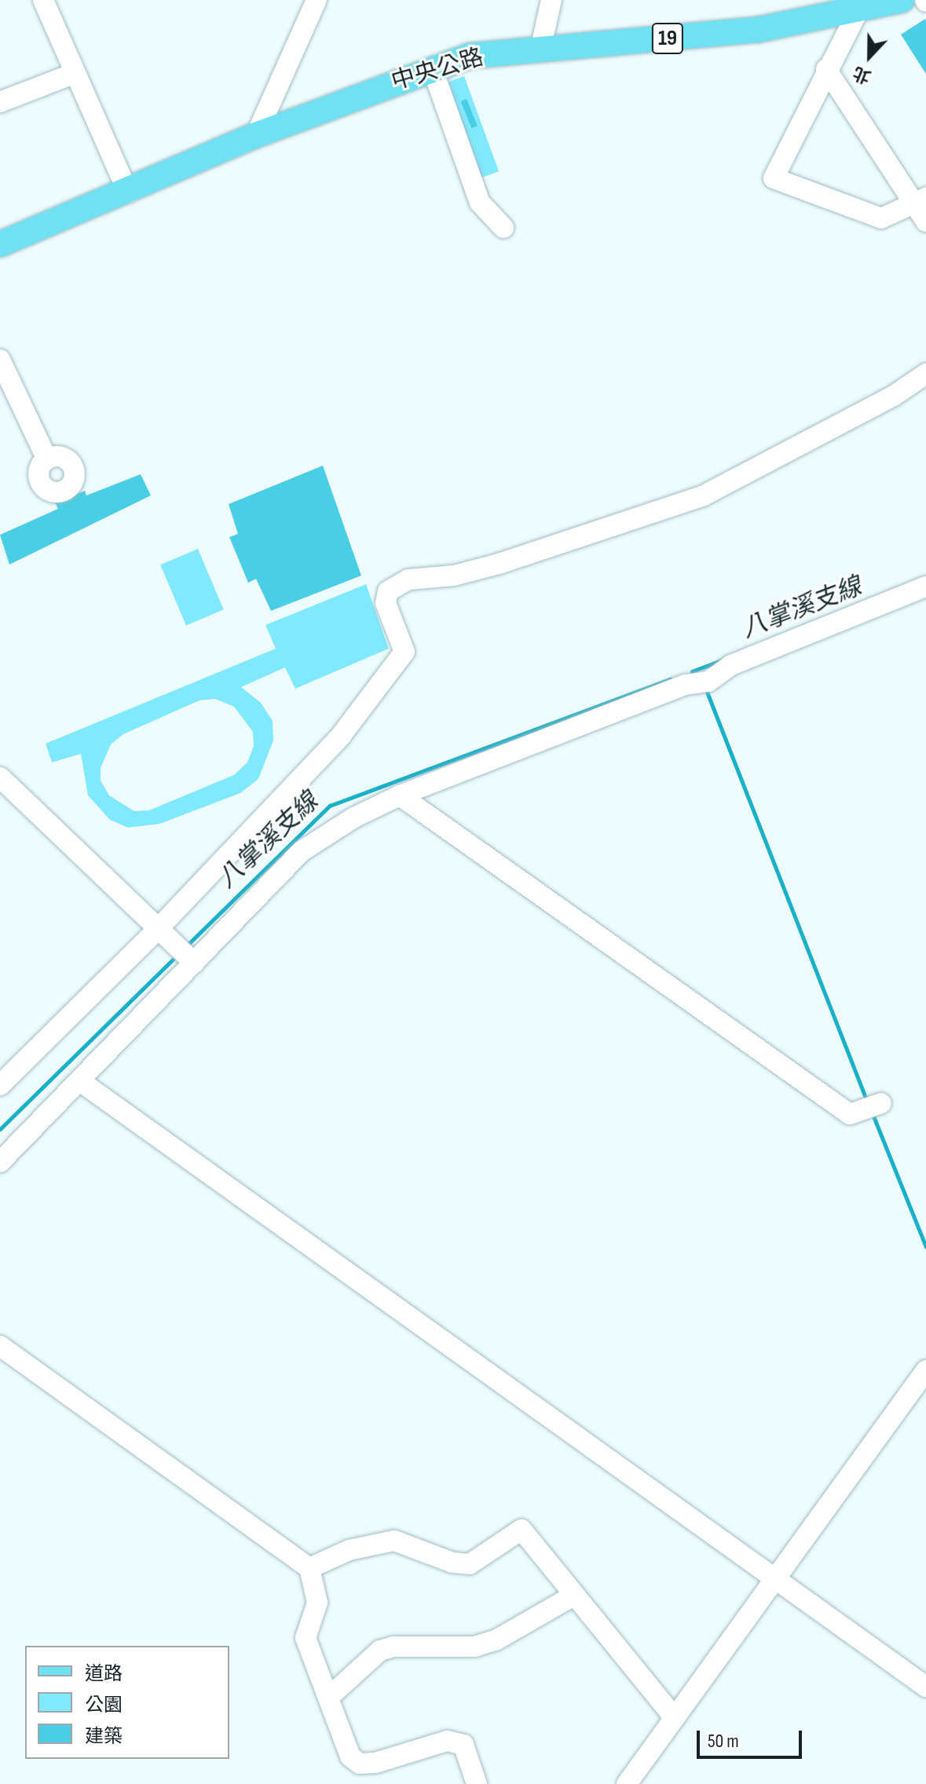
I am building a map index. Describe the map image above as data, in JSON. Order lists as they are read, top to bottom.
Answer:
{
  "streets": {
    "main road": ["19", "中央公路"]
  },
  "water": ["八掌溪支線"],
  "legend": ["道路", "公園", "建築"],
  "scale_bar": "50 m",
  "north": "bottom"
}
